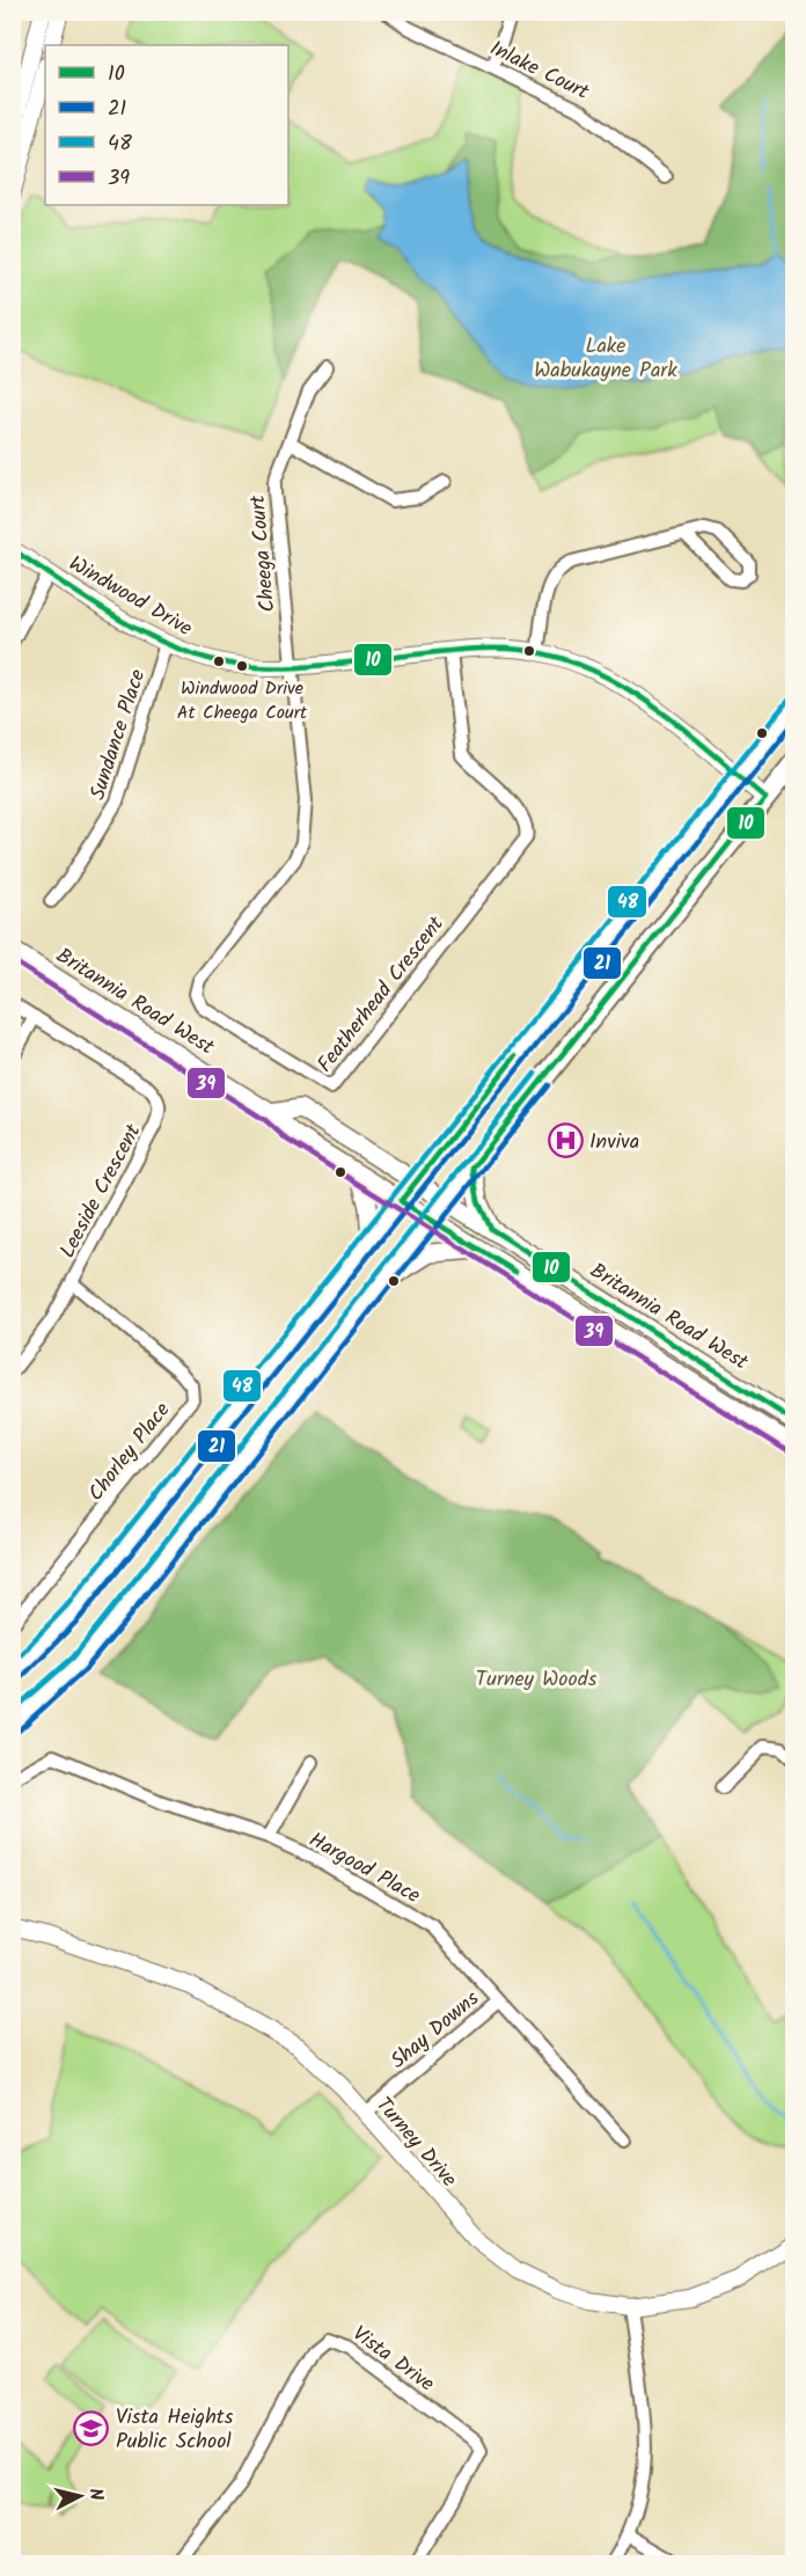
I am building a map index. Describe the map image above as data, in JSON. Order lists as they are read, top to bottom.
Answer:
{
  "streets": {
    "main road": ["Britannia Road West"],
    "street": [
      "Inlake Court",
      "Cheega Court",
      "Windwood Drive",
      "Sundance Place",
      "Featherhead Crescent",
      "Leeside Crescent",
      "Chorley Place",
      "Hargood Place",
      "Shay Downs",
      "Turney Drive",
      "Vista Drive"
    ]
  },
  "crossings": [
    ["Cheega Court", "Windwood Drive"],
    ["Cheega Court", "Featherhead Crescent"],
    ["Windwood Drive", "Sundance Place"],
    ["Windwood Drive", "Featherhead Crescent"],
    ["Leeside Crescent", "Chorley Place"],
    ["Hargood Place", "Shay Downs"],
    ["Shay Downs", "Turney Drive"]
  ],
  "parks": ["Lake Wabukayne Park", "Turney Woods"],
  "places": {
    "other": ["Windwood Drive At Cheega Court"],
    "hospital": ["Inviva"],
    "school or university": ["Vista Heights Public School"]
  },
  "lines": [
    "transit line 10",
    "transit line 48",
    "transit line 21",
    "transit line 39"
  ],
  "legend": [
    "10",
    "21",
    "48",
    "39"
  ],
  "north": "right"
}
